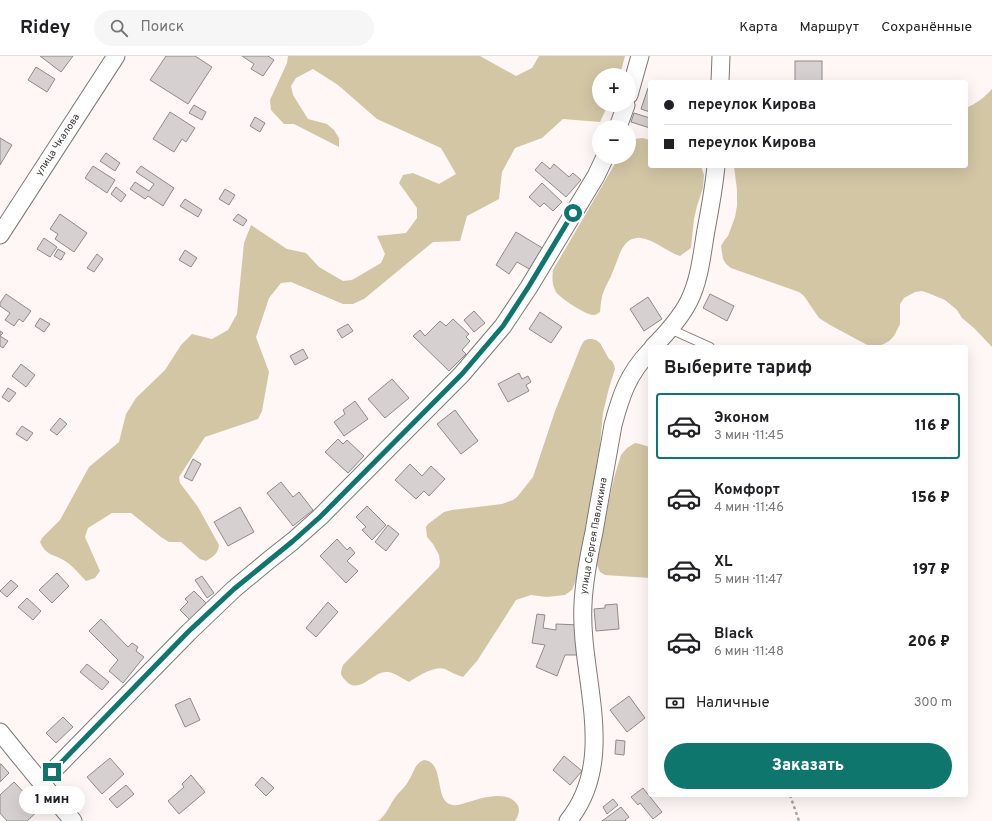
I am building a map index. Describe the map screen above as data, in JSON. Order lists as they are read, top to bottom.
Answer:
{
  "streets": {
    "street": ["улица Чкалова", "улица Сергея Павлихина"]
  },
  "page": {
    "header": "Ridey",
    "search": "Поиск",
    "nav": ["Карта", "Маршрут", "Сохранённые"],
    "map_buttons": ["+", "−"],
    "banner": ["переулок Кирова", "переулок Кирова"],
    "heading": "Выберите тариф",
    "list": [
      {
        "name": "Эконом",
        "note": "3 мин · 11:45",
        "value": "116 ₽"
      },
      {
        "name": "Комфорт",
        "note": "4 мин · 11:46",
        "value": "156 ₽"
      },
      {
        "name": "XL",
        "note": "5 мин · 11:47",
        "value": "197 ₽"
      },
      {
        "name": "Black",
        "note": "6 мин · 11:48",
        "value": "206 ₽"
      }
    ],
    "pay": ["Наличные", "300 m"],
    "buttons": "Заказать",
    "bubble": "1 мин"
  }
}
